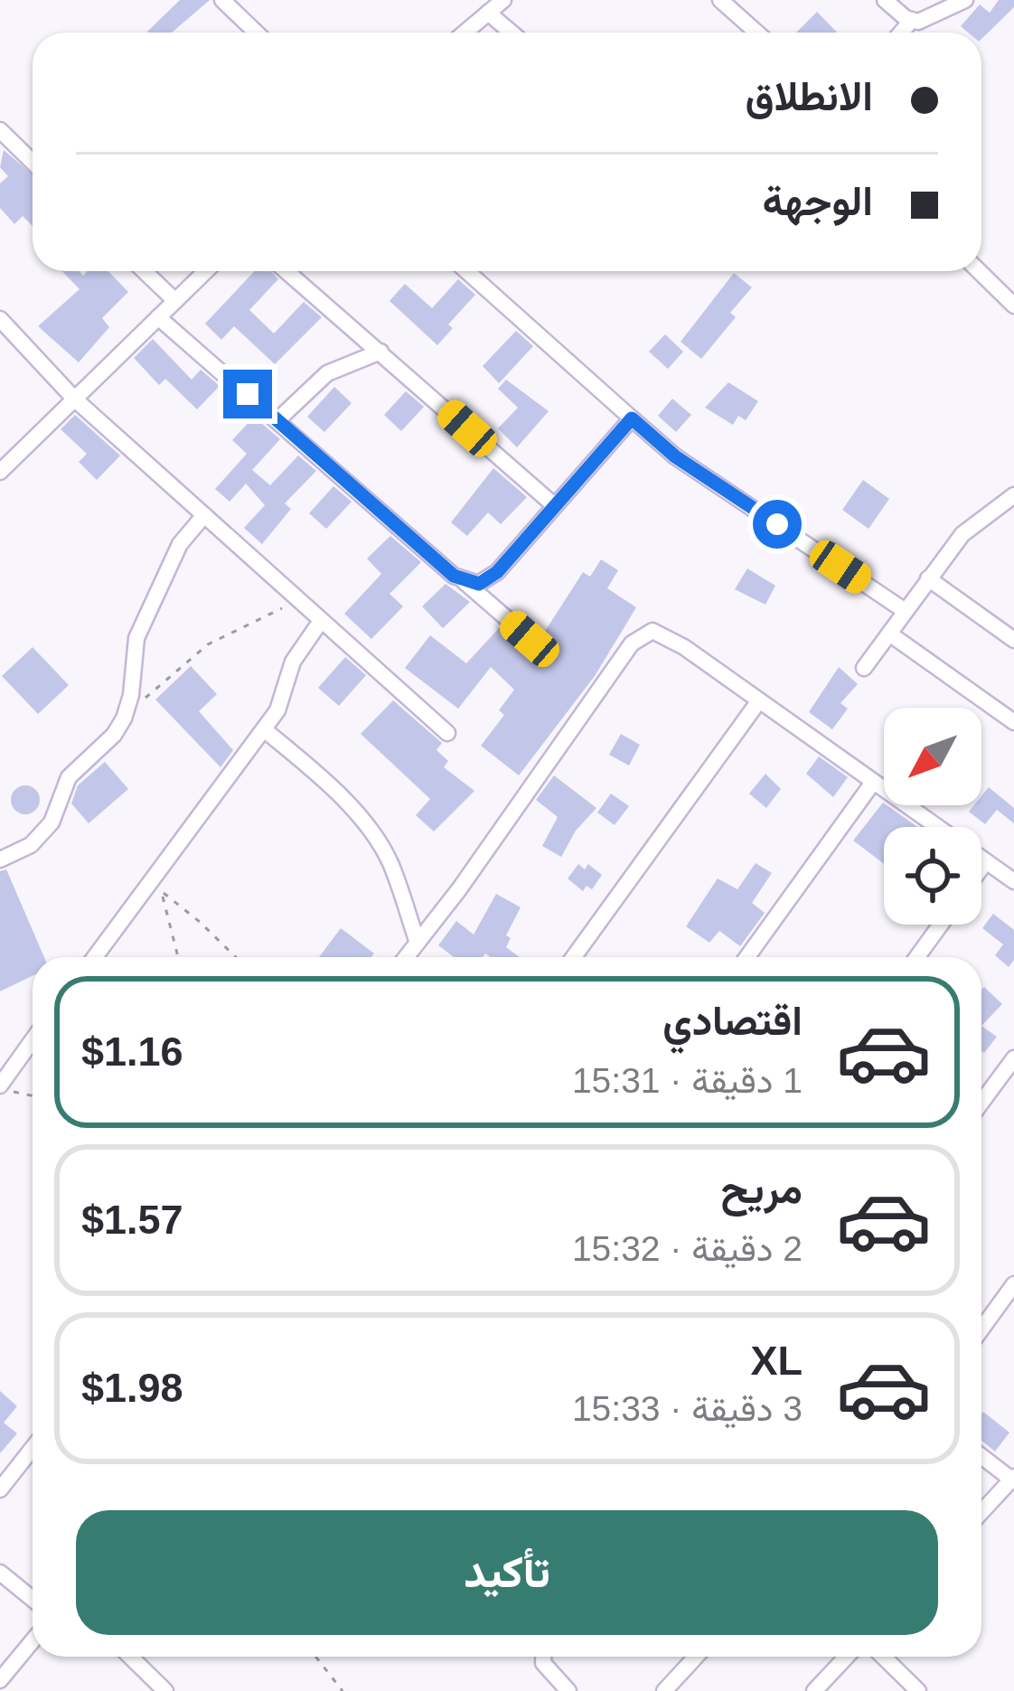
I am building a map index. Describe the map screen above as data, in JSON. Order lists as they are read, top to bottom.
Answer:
{
  "north": "bottom left",
  "page": {
    "banner": ["الانطلاق", "الوجهة"],
    "list": [
      {
        "name": "اقتصادي",
        "note": "1 دقيقة · 15:31",
        "value": "$1.16"
      },
      {
        "name": "مريح",
        "note": "2 دقيقة · 15:32",
        "value": "$1.57"
      },
      {
        "name": "XL",
        "note": "3 دقيقة · 15:33",
        "value": "$1.98"
      }
    ],
    "buttons": "تأكيد"
  }
}
